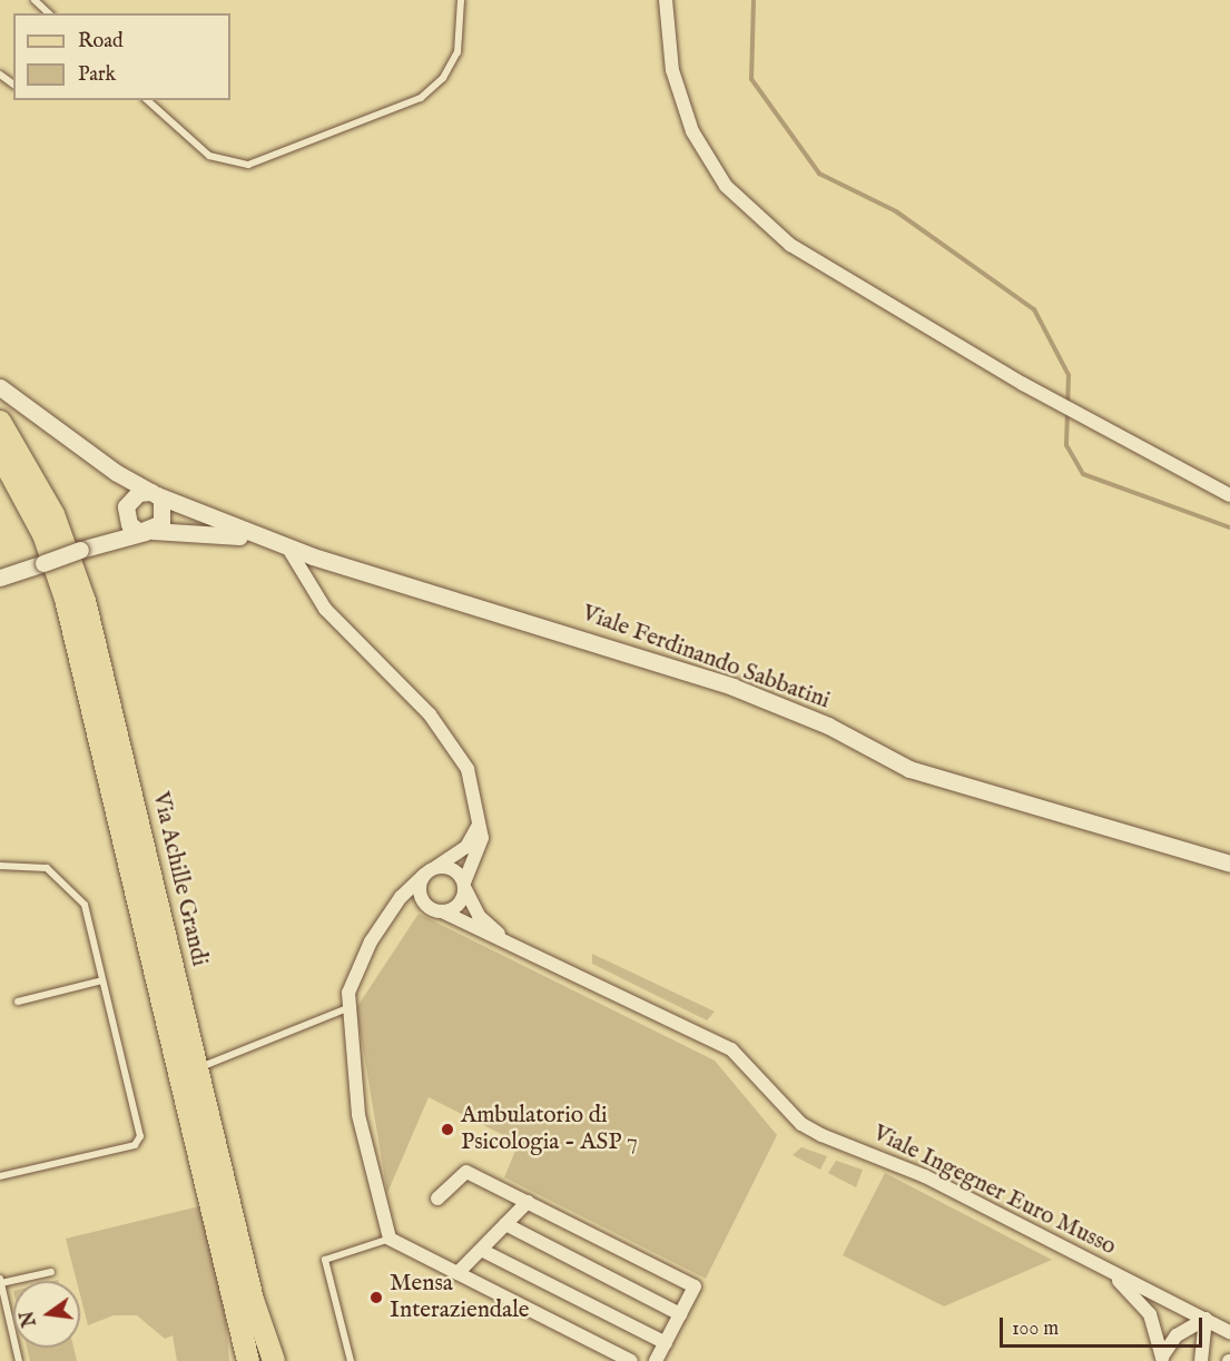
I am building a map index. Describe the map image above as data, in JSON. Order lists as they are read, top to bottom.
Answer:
{
  "streets": {
    "main road": ["Via Achille Grandi"],
    "street": ["Viale Ferdinando Sabbatini", "Viale Ingegner Euro Musso"]
  },
  "places": ["Ambulatorio di Psicologia - ASP 7", "Mensa Interaziendale"],
  "legend": ["Road", "Park"],
  "scale_bar": "100 m",
  "north": "left"
}
